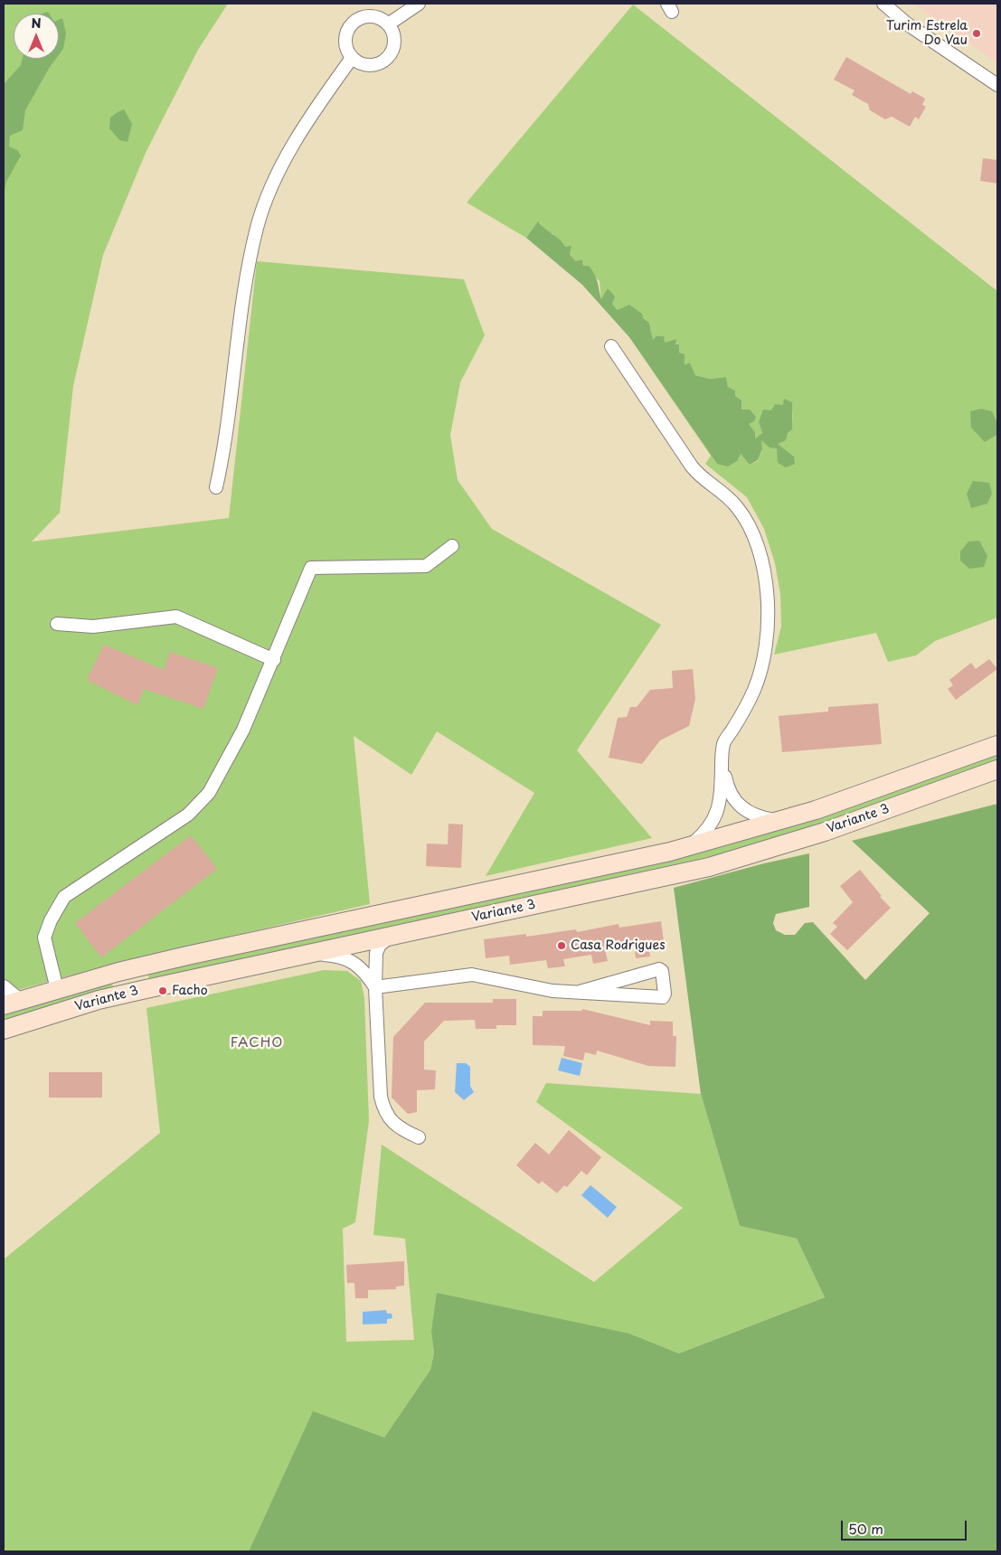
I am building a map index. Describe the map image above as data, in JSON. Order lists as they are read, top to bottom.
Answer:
{
  "streets": {
    "main road": ["Variante 3"]
  },
  "districts": ["FACHO"],
  "places": ["Turim Estrela Do Vau", "Casa Rodrigues", "Facho"],
  "scale_bar": "50 m",
  "north": "top"
}
